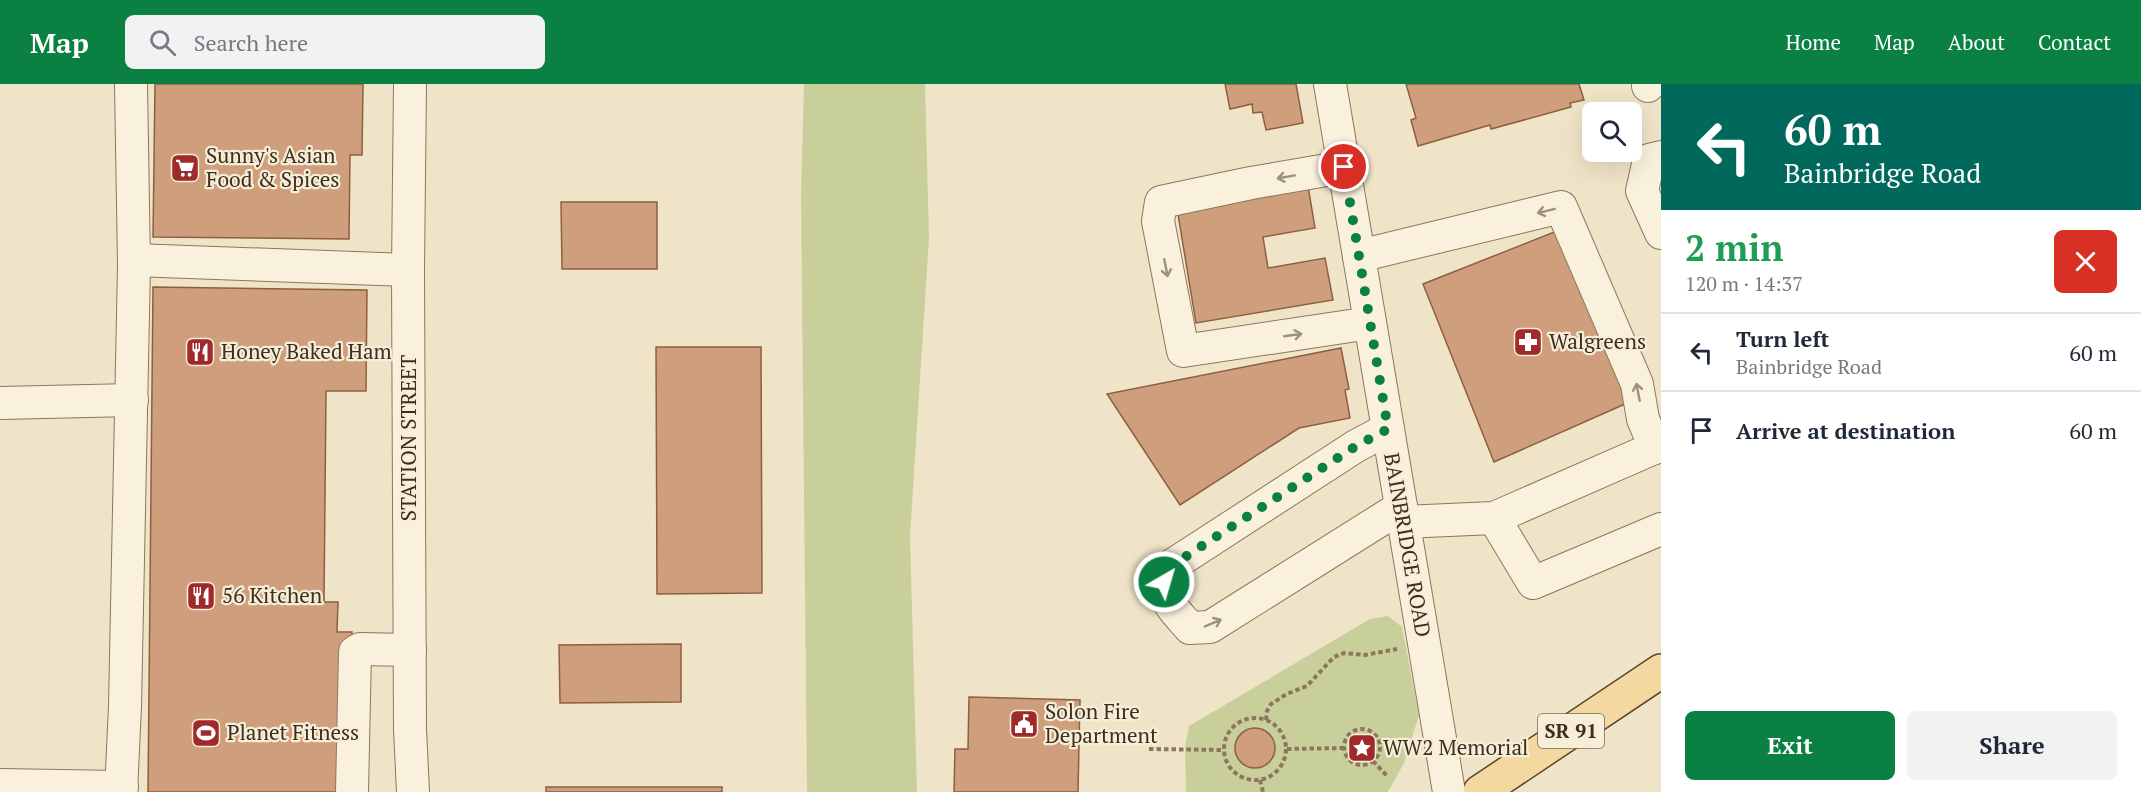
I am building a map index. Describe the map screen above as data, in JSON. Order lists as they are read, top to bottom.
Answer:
{
  "streets": {
    "main road": ["SR 91"],
    "street": ["STATION STREET", "BAINBRIDGE ROAD"]
  },
  "places": {
    "supermarket": ["Sunny's Asian Food & Spices"],
    "pharmacy": ["Walgreens"],
    "restaurant": ["Honey Baked Ham", "56 Kitchen"],
    "public building": ["Solon Fire Department"],
    "sports": ["Planet Fitness"],
    "place": ["WW2 Memorial"]
  },
  "page": {
    "header": "Map",
    "search": "Search here",
    "nav": [
      "Home",
      "Map",
      "About",
      "Contact"
    ],
    "turn": ["60 m", "Bainbridge Road"],
    "heading": ["2 min", "120 m · 14:37"],
    "list": [
      {
        "name": "Turn left",
        "note": "Bainbridge Road",
        "value": "60 m"
      },
      {
        "name": "Arrive at destination",
        "value": "60 m"
      }
    ],
    "buttons": ["Exit", "Share"]
  }
}
